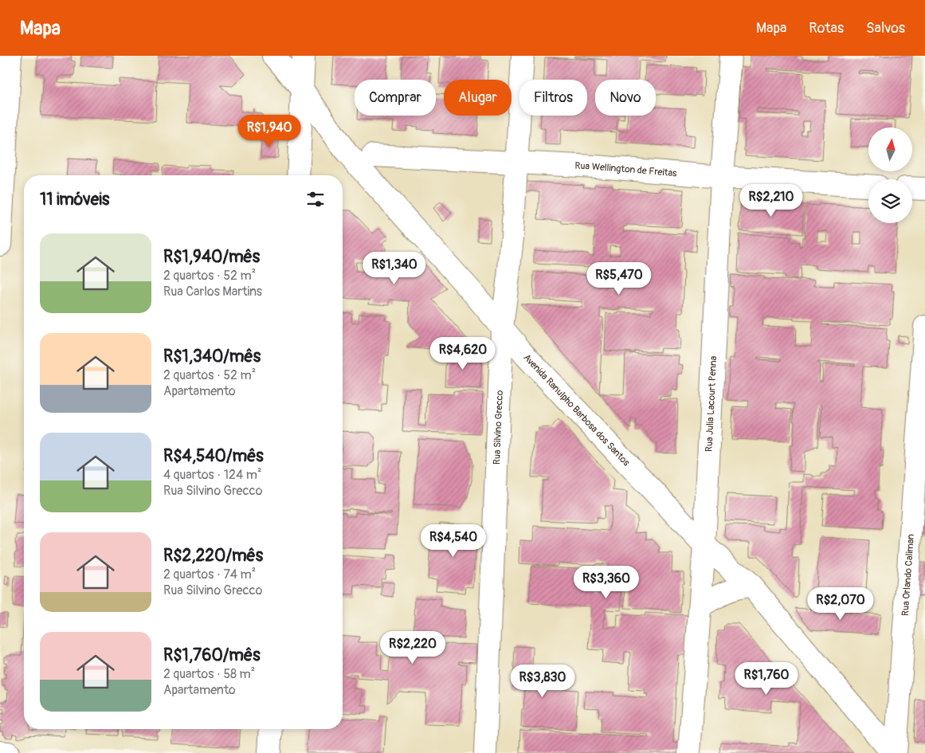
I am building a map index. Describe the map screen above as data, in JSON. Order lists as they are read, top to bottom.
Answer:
{
  "streets": {
    "street": [
      "Rua Wellington de Freitas",
      "Rua Julia Lacourt Penna",
      "Avenida Ranulpho Barbosa dos Santos",
      "Rua Silvino Grecco",
      "Rua Orlando Caliman"
    ]
  },
  "crossings": [
    ["Rua Wellington de Freitas", "Rua Julia Lacourt Penna"],
    ["Rua Wellington de Freitas", "Rua Silvino Grecco"],
    ["Rua Julia Lacourt Penna", "Avenida Ranulpho Barbosa dos Santos"],
    ["Avenida Ranulpho Barbosa dos Santos", "Rua Silvino Grecco"],
    ["Avenida Ranulpho Barbosa dos Santos", "Rua Orlando Caliman"]
  ],
  "north": "top",
  "page": {
    "header": "Mapa",
    "nav": ["Mapa", "Rotas", "Salvos"],
    "chip": [
      "Comprar",
      "Alugar",
      "Filtros",
      "Novo"
    ],
    "price": [
      "R$1,940",
      "R$2,210",
      "R$1,340",
      "R$5,470",
      "R$4,620",
      "R$4,540",
      "R$3,360",
      "R$2,070",
      "R$2,220",
      "R$1,760",
      "R$3,830"
    ],
    "heading": "11 imóveis",
    "list": [
      {
        "name": "R$1,940/mês",
        "note": "2 quartos · 52 m² · Rua Carlos Martins"
      },
      {
        "name": "R$1,340/mês",
        "note": "2 quartos · 52 m² · Apartamento"
      },
      {
        "name": "R$4,540/mês",
        "note": "4 quartos · 124 m² · Rua Silvino Grecco"
      },
      {
        "name": "R$2,220/mês",
        "note": "2 quartos · 74 m² · Rua Silvino Grecco"
      },
      {
        "name": "R$1,760/mês",
        "note": "2 quartos · 58 m² · Apartamento"
      }
    ]
  }
}
